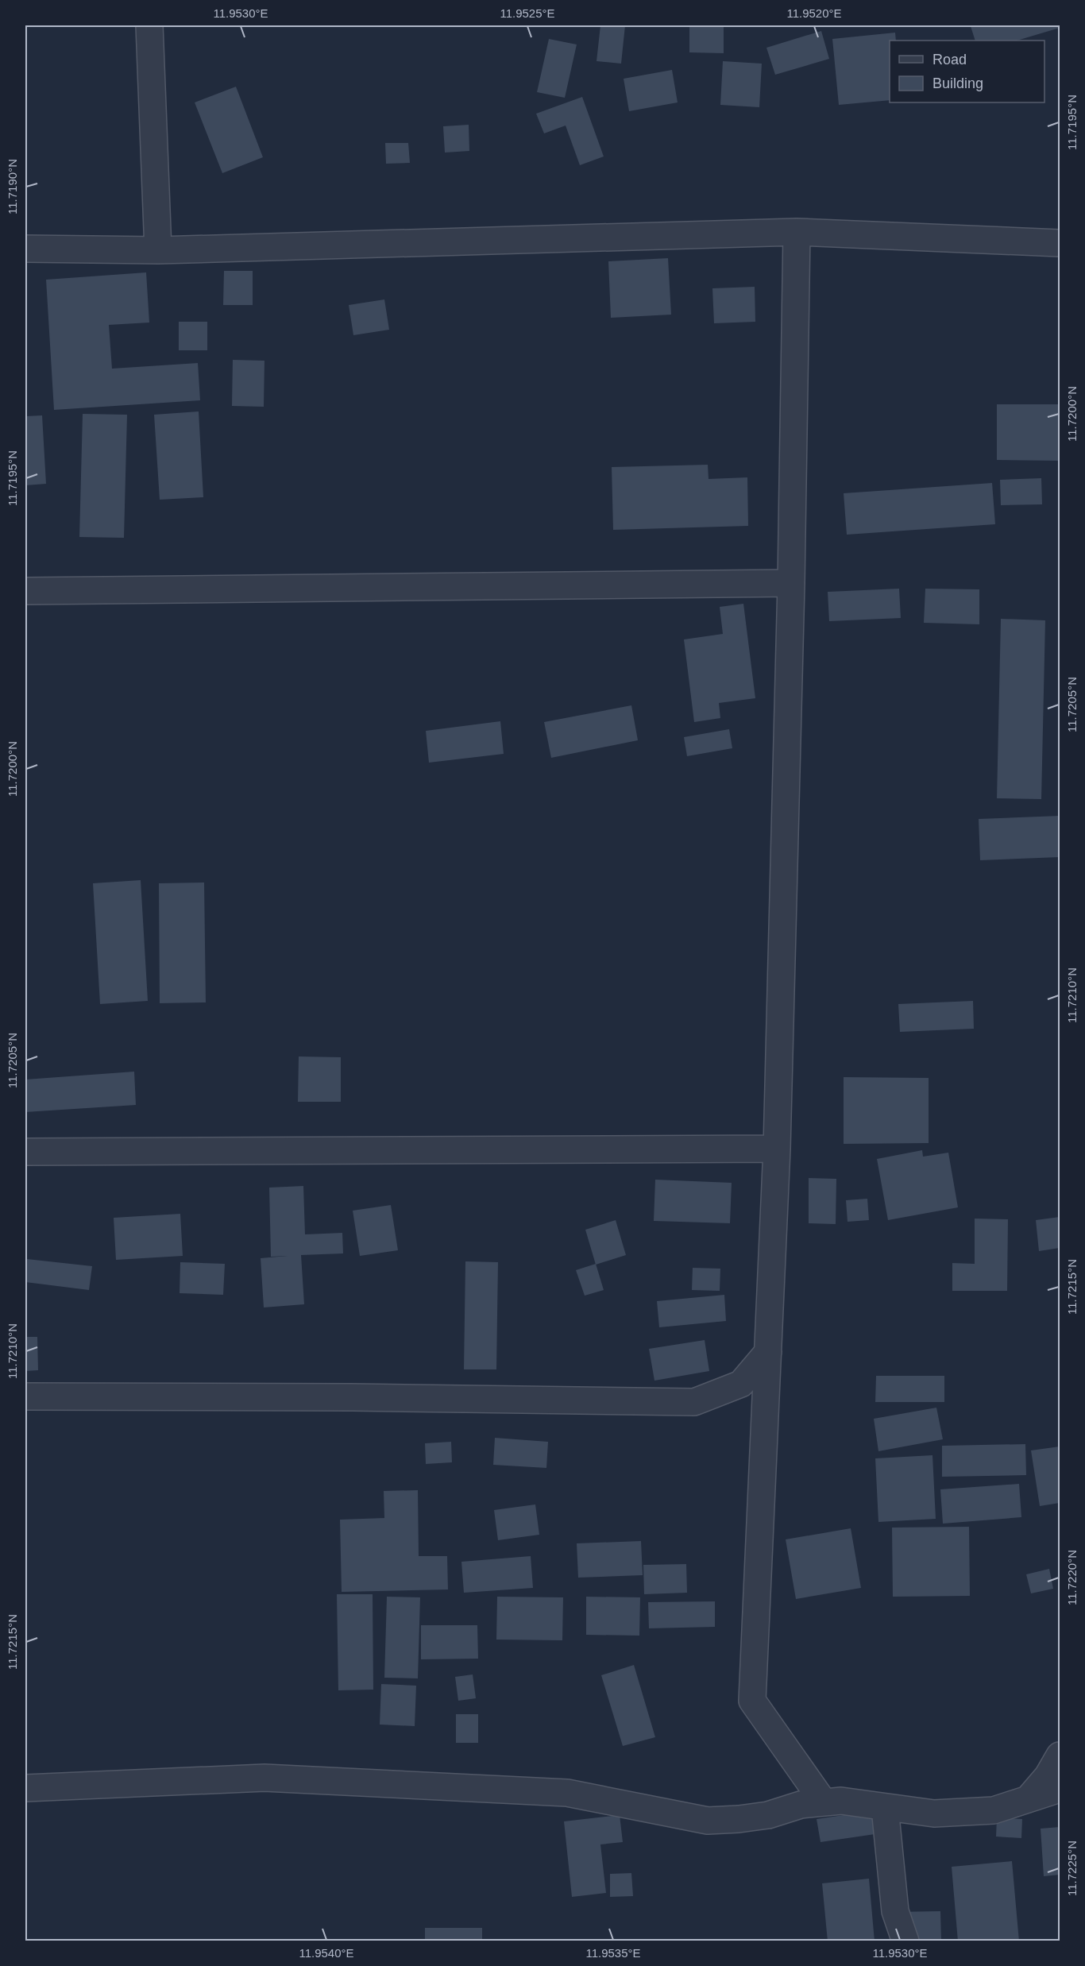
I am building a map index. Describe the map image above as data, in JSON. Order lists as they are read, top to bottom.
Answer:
{
  "legend": ["Road", "Building"],
  "coordinates": [
    "11.9530°E",
    "11.9525°E",
    "11.9520°E",
    "11.7195°N",
    "11.7190°N",
    "11.7200°N",
    "11.7205°N",
    "11.7210°N",
    "11.7215°N",
    "11.7220°N",
    "11.7225°N",
    "11.9540°E",
    "11.9535°E"
  ]
}
